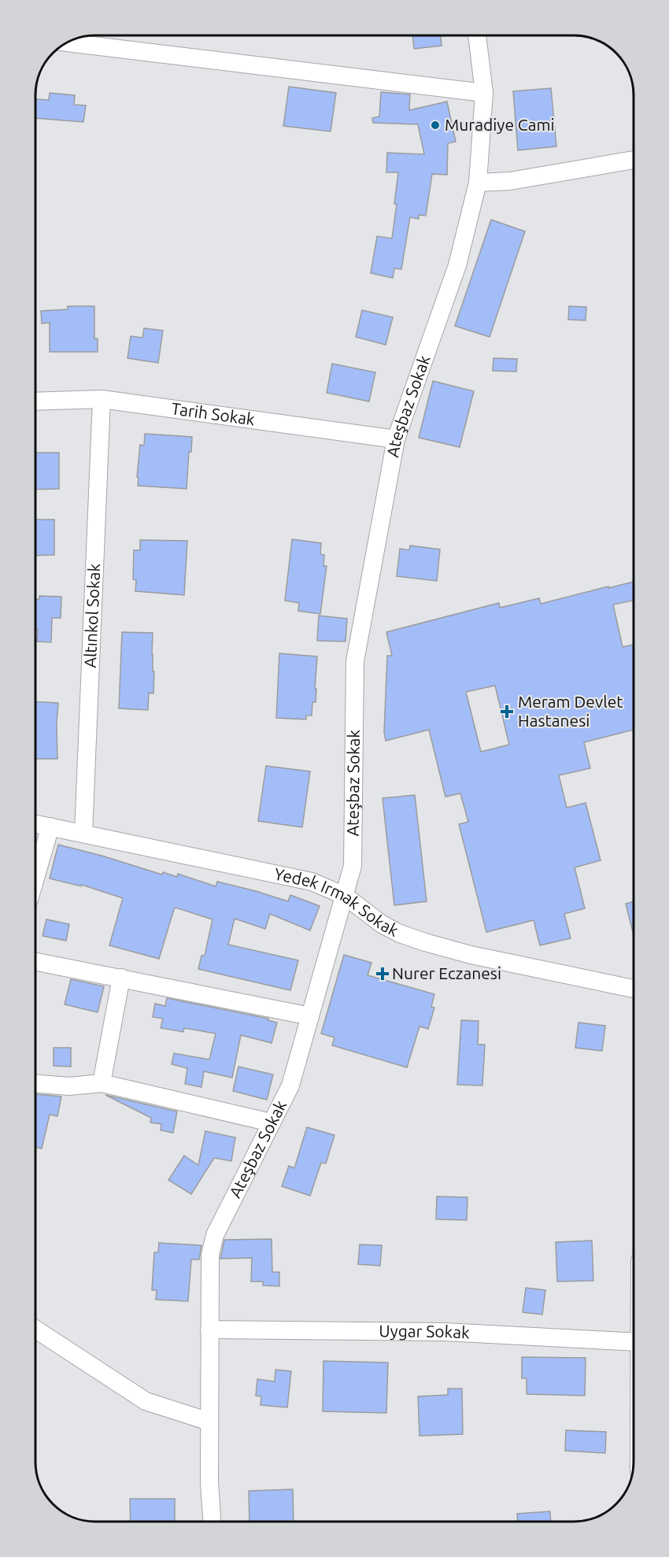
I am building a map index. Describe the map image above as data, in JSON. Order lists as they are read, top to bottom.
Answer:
{
  "streets": {
    "street": [
      "Ateşbaz Sokak",
      "Tarih Sokak",
      "Altınkol Sokak",
      "Yedek Irmak Sokak",
      "Uygar Sokak"
    ]
  },
  "crossings": [
    ["Ateşbaz Sokak", "Tarih Sokak"],
    ["Ateşbaz Sokak", "Yedek Irmak Sokak"],
    ["Ateşbaz Sokak", "Uygar Sokak"],
    ["Tarih Sokak", "Altınkol Sokak"],
    ["Altınkol Sokak", "Yedek Irmak Sokak"]
  ],
  "places": {
    "other": ["Muradiye Cami"],
    "health": ["Meram Devlet Hastanesi", "Nurer Eczanesi"]
  }
}
